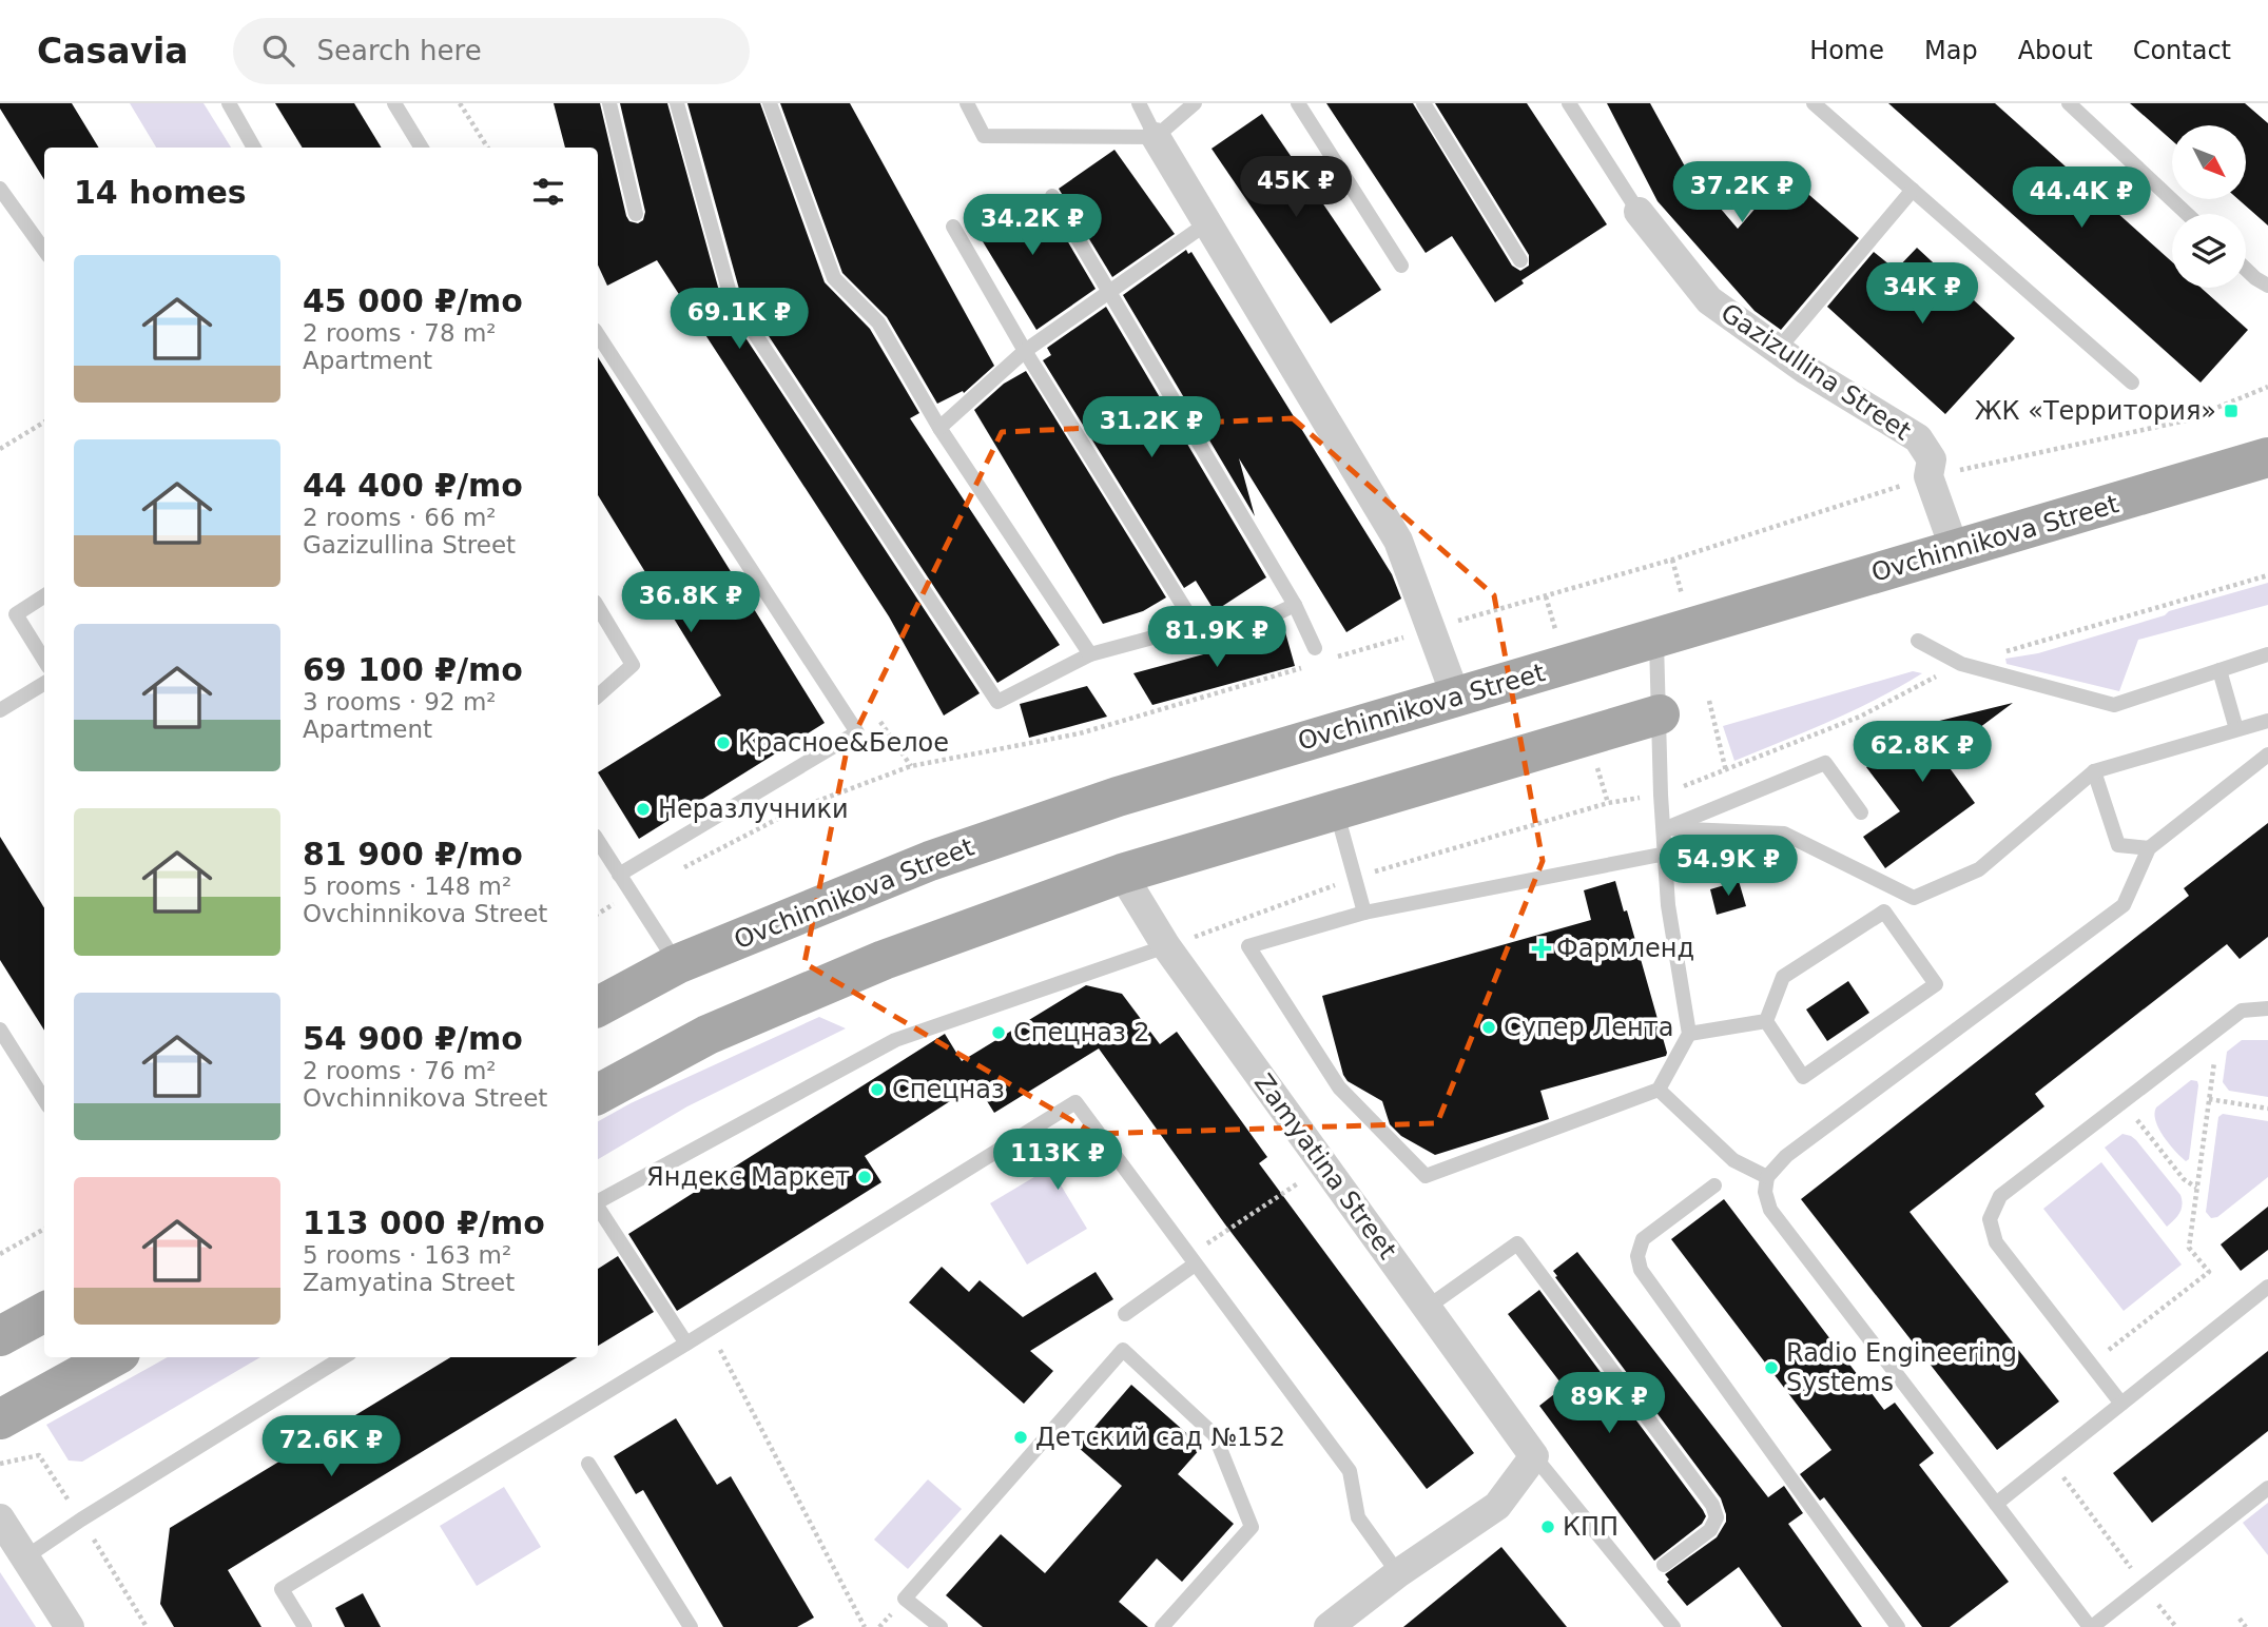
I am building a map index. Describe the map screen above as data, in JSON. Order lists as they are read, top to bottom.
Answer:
{
  "streets": {
    "main road": ["Ovchinnikova Street"],
    "street": ["Gazizullina Street", "Zamyatina Street"]
  },
  "crossings": [
    ["Gazizullina Street", "Ovchinnikova Street"]
  ],
  "places": {
    "transit": ["ЖК «Территория»"],
    "other": [
      "Красное&Белое",
      "Неразлучники",
      "Супер Лента",
      "Спецназ 2",
      "Спецназ",
      "Яндекс Маркет",
      "Radio Engineering Systems",
      "Детский сад №152",
      "КПП"
    ],
    "health": ["Фармленд"]
  },
  "north": "bottom right",
  "page": {
    "header": "Casavia",
    "search": "Search here",
    "nav": [
      "Home",
      "Map",
      "About",
      "Contact"
    ],
    "heading": "14 homes",
    "price": [
      "45K ₽",
      "37.2K ₽",
      "44.4K ₽",
      "34.2K ₽",
      "34K ₽",
      "69.1K ₽",
      "31.2K ₽",
      "36.8K ₽",
      "81.9K ₽",
      "62.8K ₽",
      "54.9K ₽",
      "113K ₽",
      "89K ₽",
      "72.6K ₽"
    ],
    "list": [
      {
        "name": "45 000 ₽/mo",
        "note": "2 rooms · 78 m² · Apartment"
      },
      {
        "name": "44 400 ₽/mo",
        "note": "2 rooms · 66 m² · Gazizullina Street"
      },
      {
        "name": "69 100 ₽/mo",
        "note": "3 rooms · 92 m² · Apartment"
      },
      {
        "name": "81 900 ₽/mo",
        "note": "5 rooms · 148 m² · Ovchinnikova Street"
      },
      {
        "name": "54 900 ₽/mo",
        "note": "2 rooms · 76 m² · Ovchinnikova Street"
      },
      {
        "name": "113 000 ₽/mo",
        "note": "5 rooms · 163 m² · Zamyatina Street"
      }
    ]
  }
}
